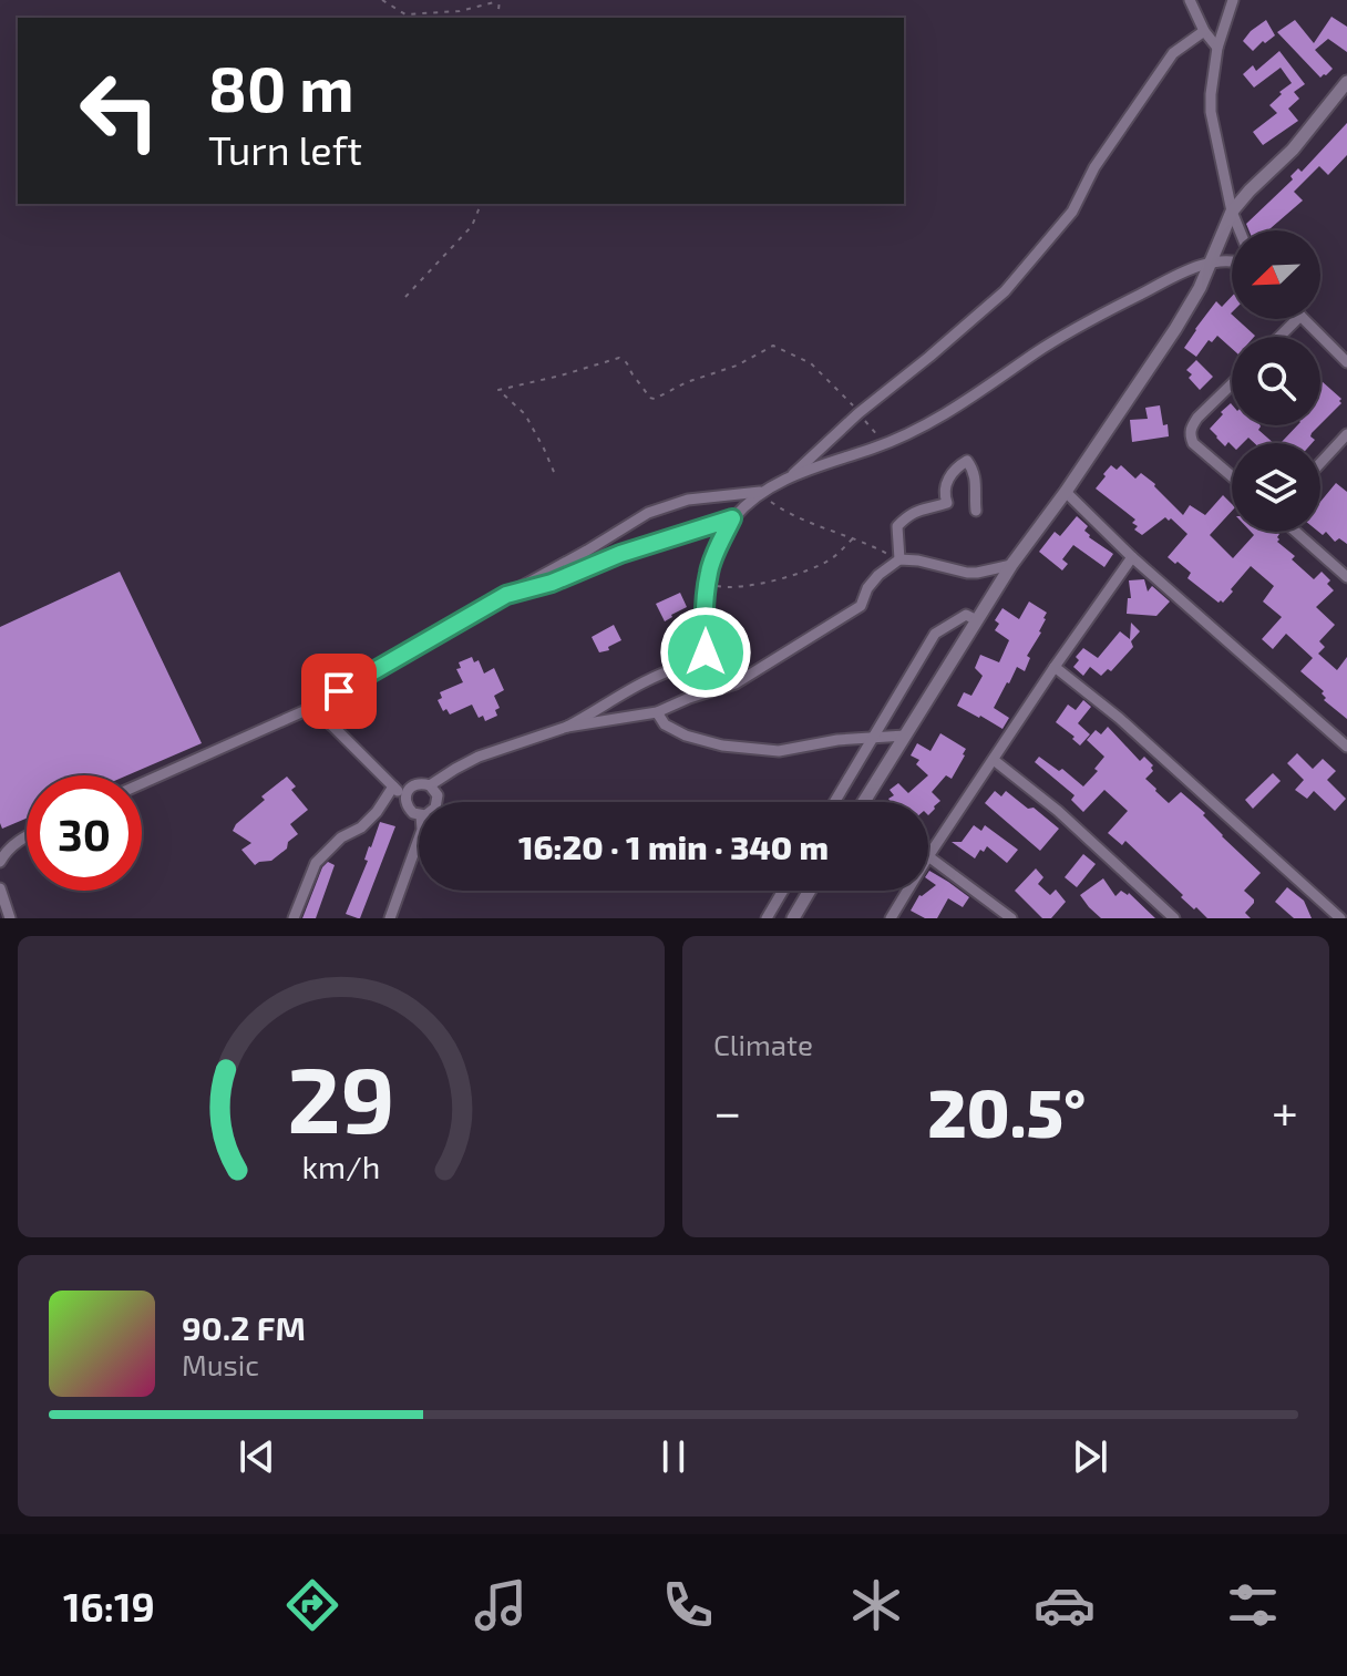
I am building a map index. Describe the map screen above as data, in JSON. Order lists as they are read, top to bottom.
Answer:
{
  "north": "bottom left",
  "page": {
    "turn": ["80 m", "Turn left"],
    "limit": "30",
    "trip": "16:20 · 1 min · 340 m",
    "tile": "Climate",
    "heat": ["−", "20.5°", "+"],
    "song": ["90.2 FM", "Music"],
    "tabs": "16:19",
    "gauge": ["29", "km/h"]
  }
}
